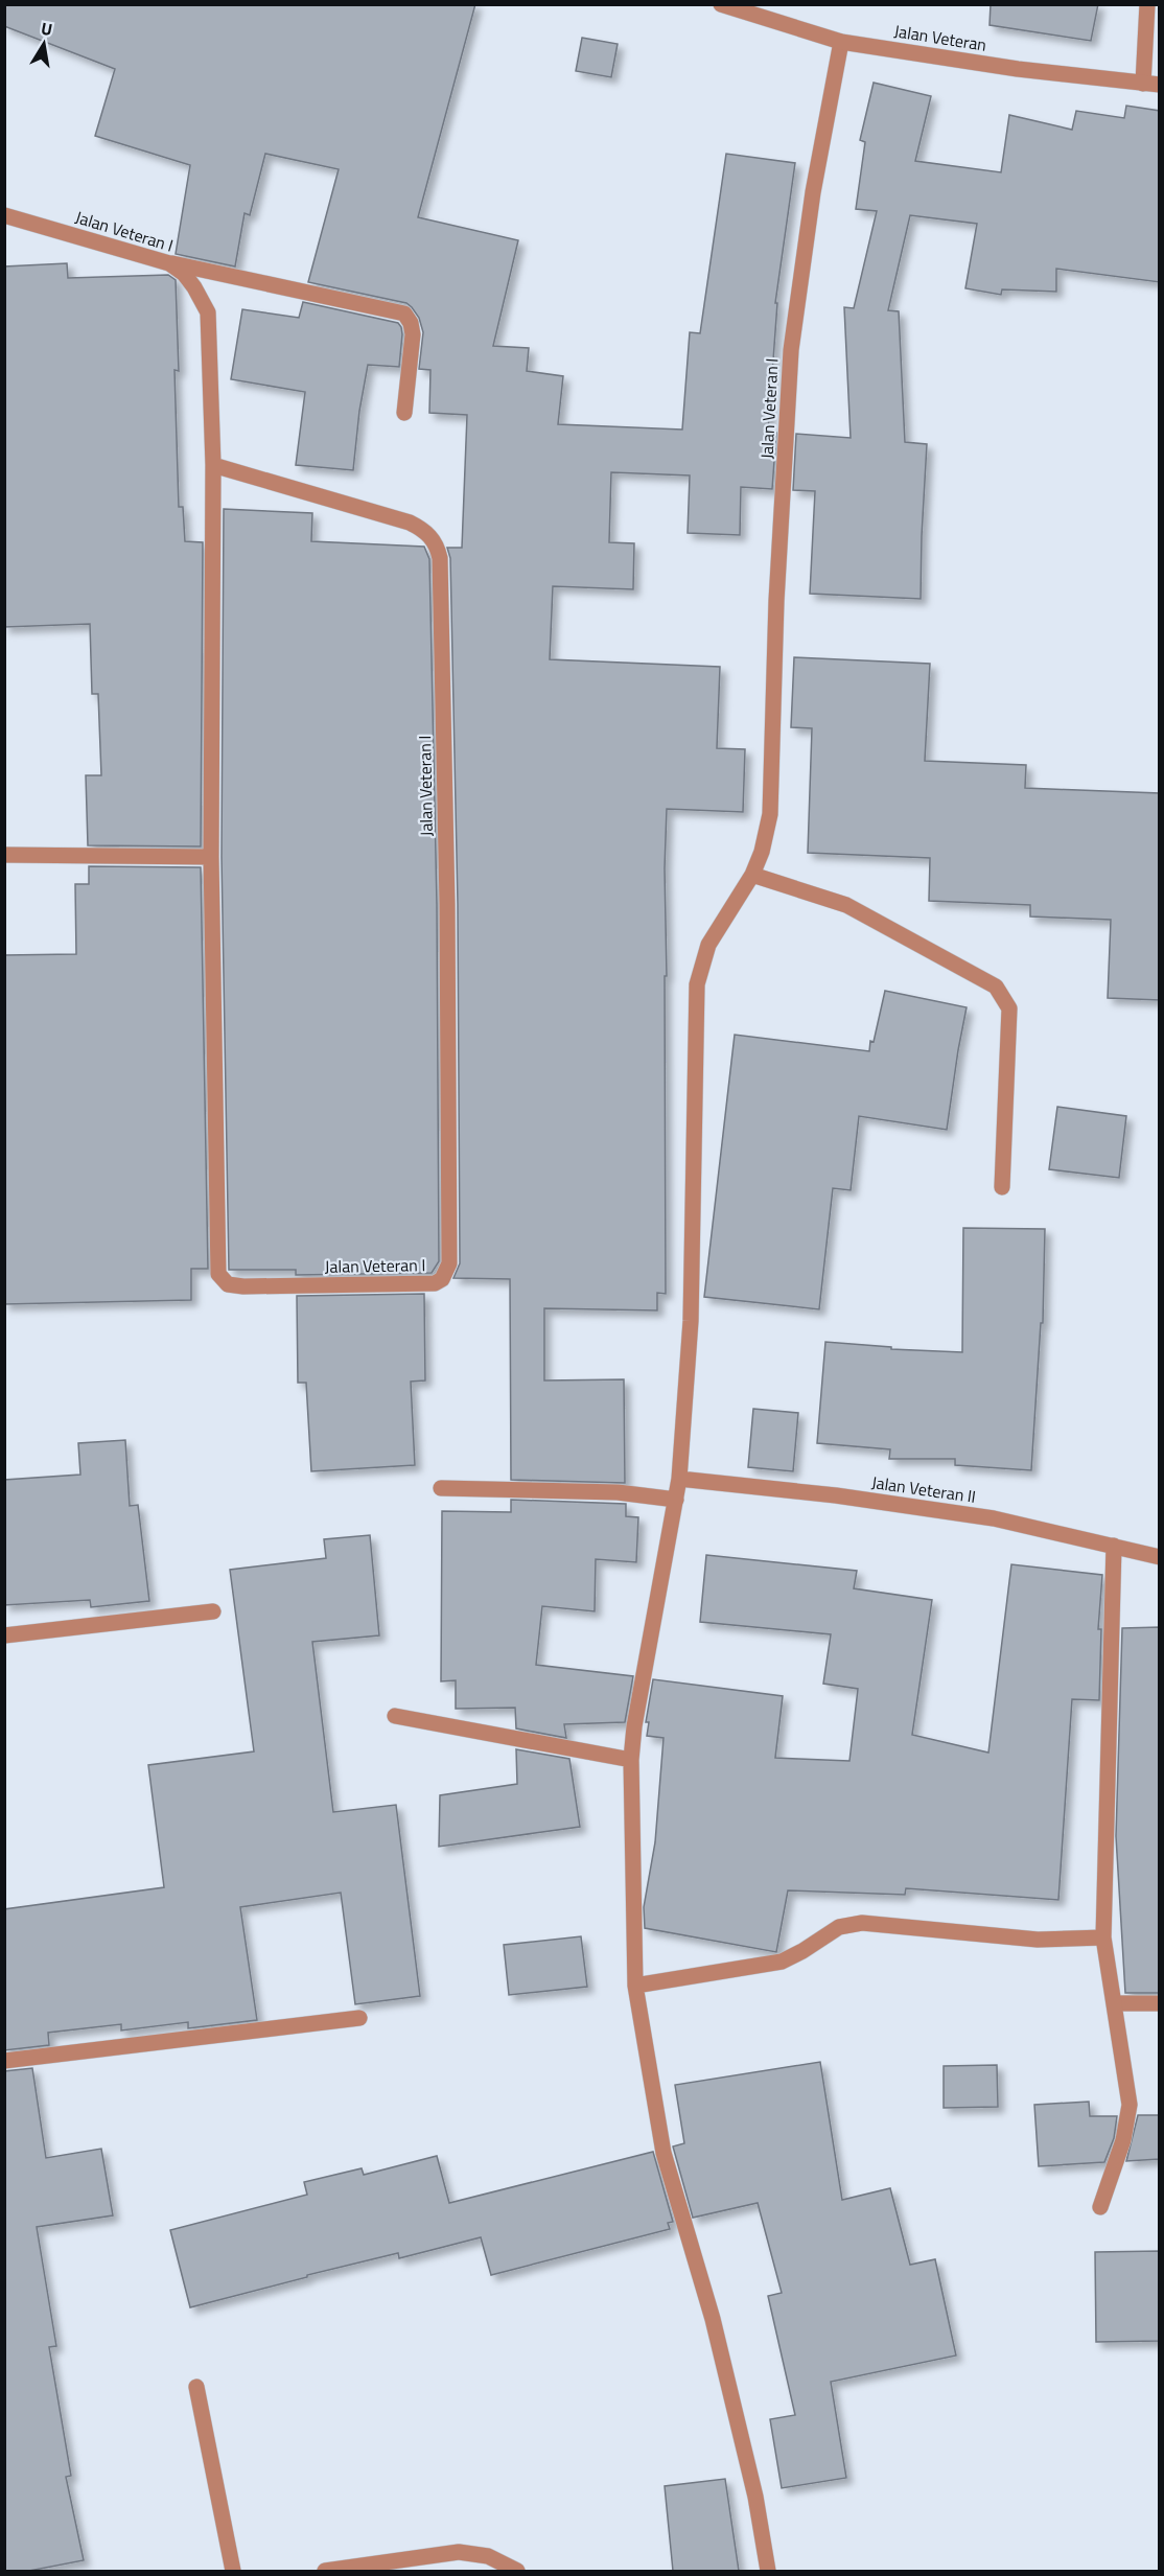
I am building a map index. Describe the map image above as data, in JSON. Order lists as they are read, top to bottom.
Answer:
{
  "streets": {
    "street": ["Jalan Veteran", "Jalan Veteran I", "Jalan Veteran II"]
  },
  "crossings": [
    ["Jalan Veteran", "Jalan Veteran I"],
    ["Jalan Veteran I", "Jalan Veteran II"]
  ],
  "north": "top"
}
